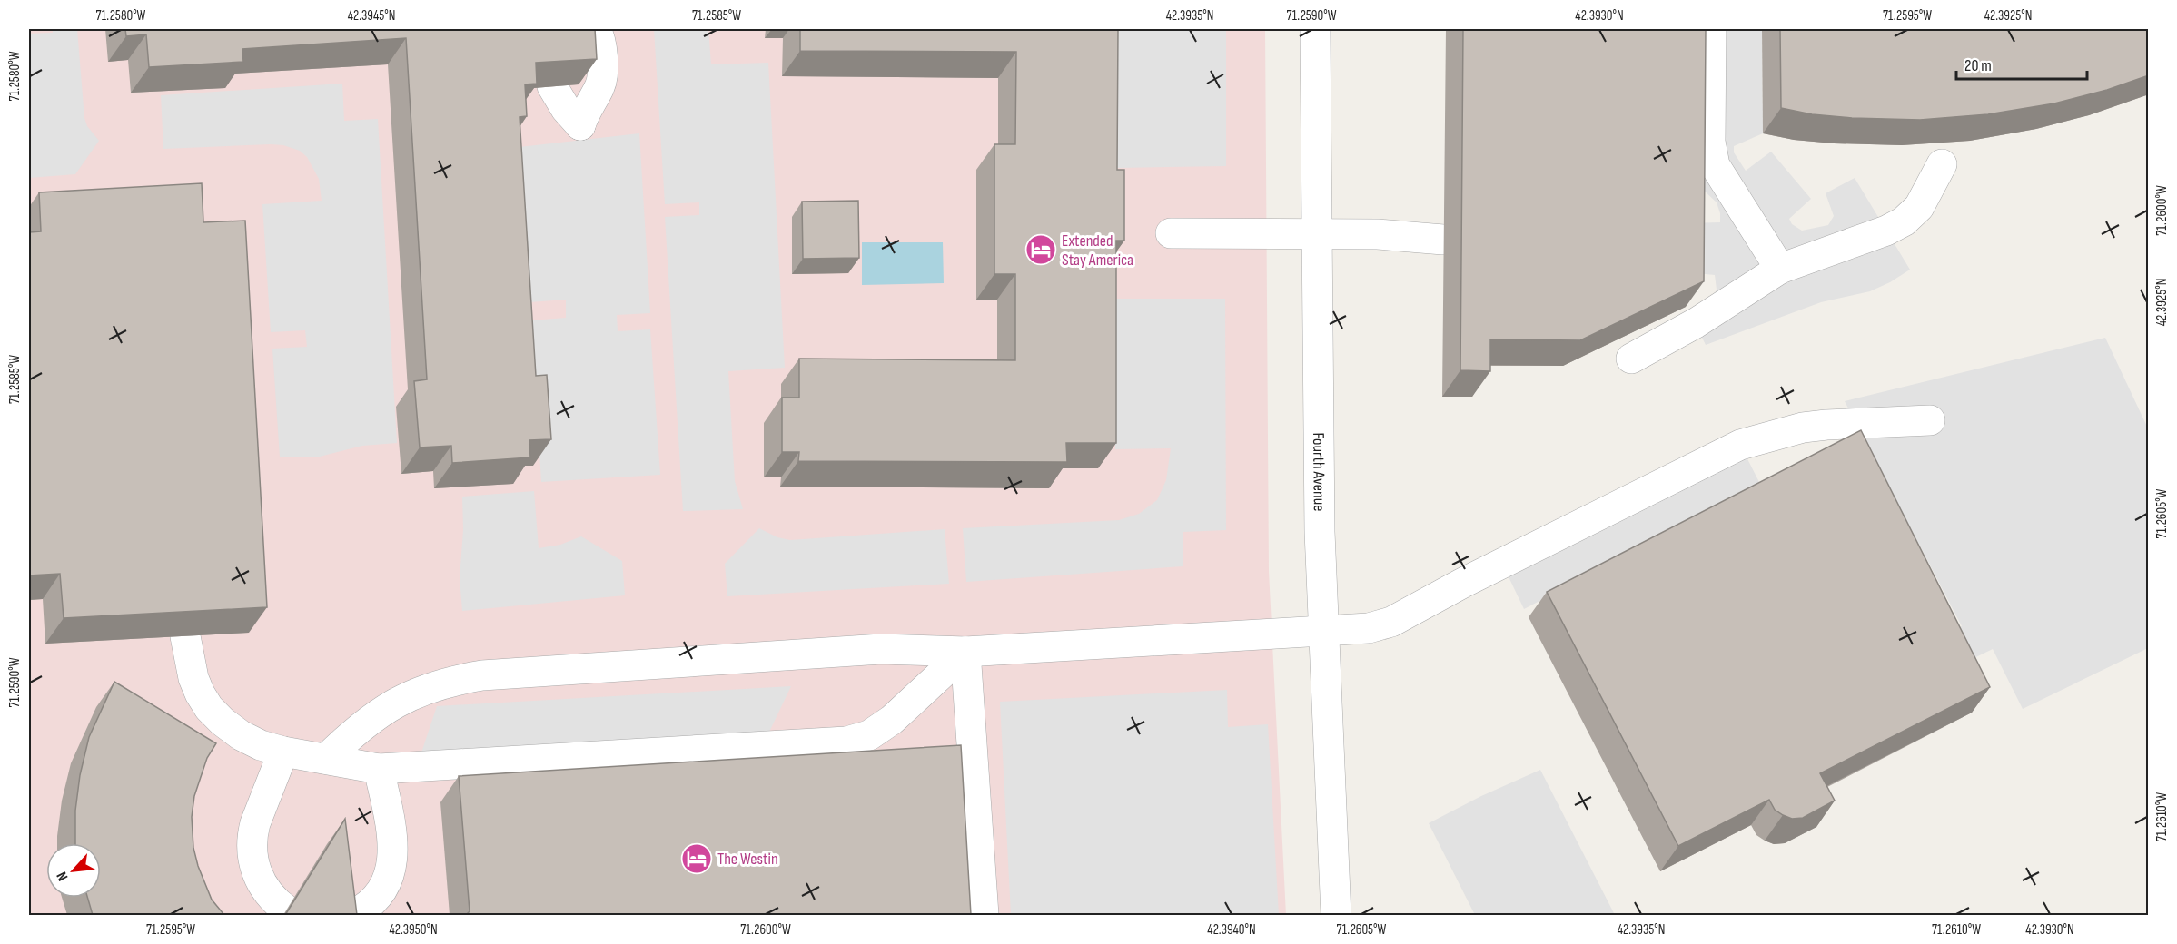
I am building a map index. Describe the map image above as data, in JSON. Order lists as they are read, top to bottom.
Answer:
{
  "streets": {
    "street": ["Fourth Avenue"]
  },
  "places": {
    "hotel": ["Extended Stay America", "The Westin"]
  },
  "scale_bar": "20 m",
  "north": "bottom left",
  "coordinates": [
    "71.2580°W",
    "42.3945°N",
    "71.2585°W",
    "42.3935°N",
    "71.2590°W",
    "42.3930°N",
    "71.2595°W",
    "42.3925°N",
    "71.2600°W",
    "71.2605°W",
    "71.2610°W",
    "42.3950°N",
    "42.3940°N"
  ]
}
